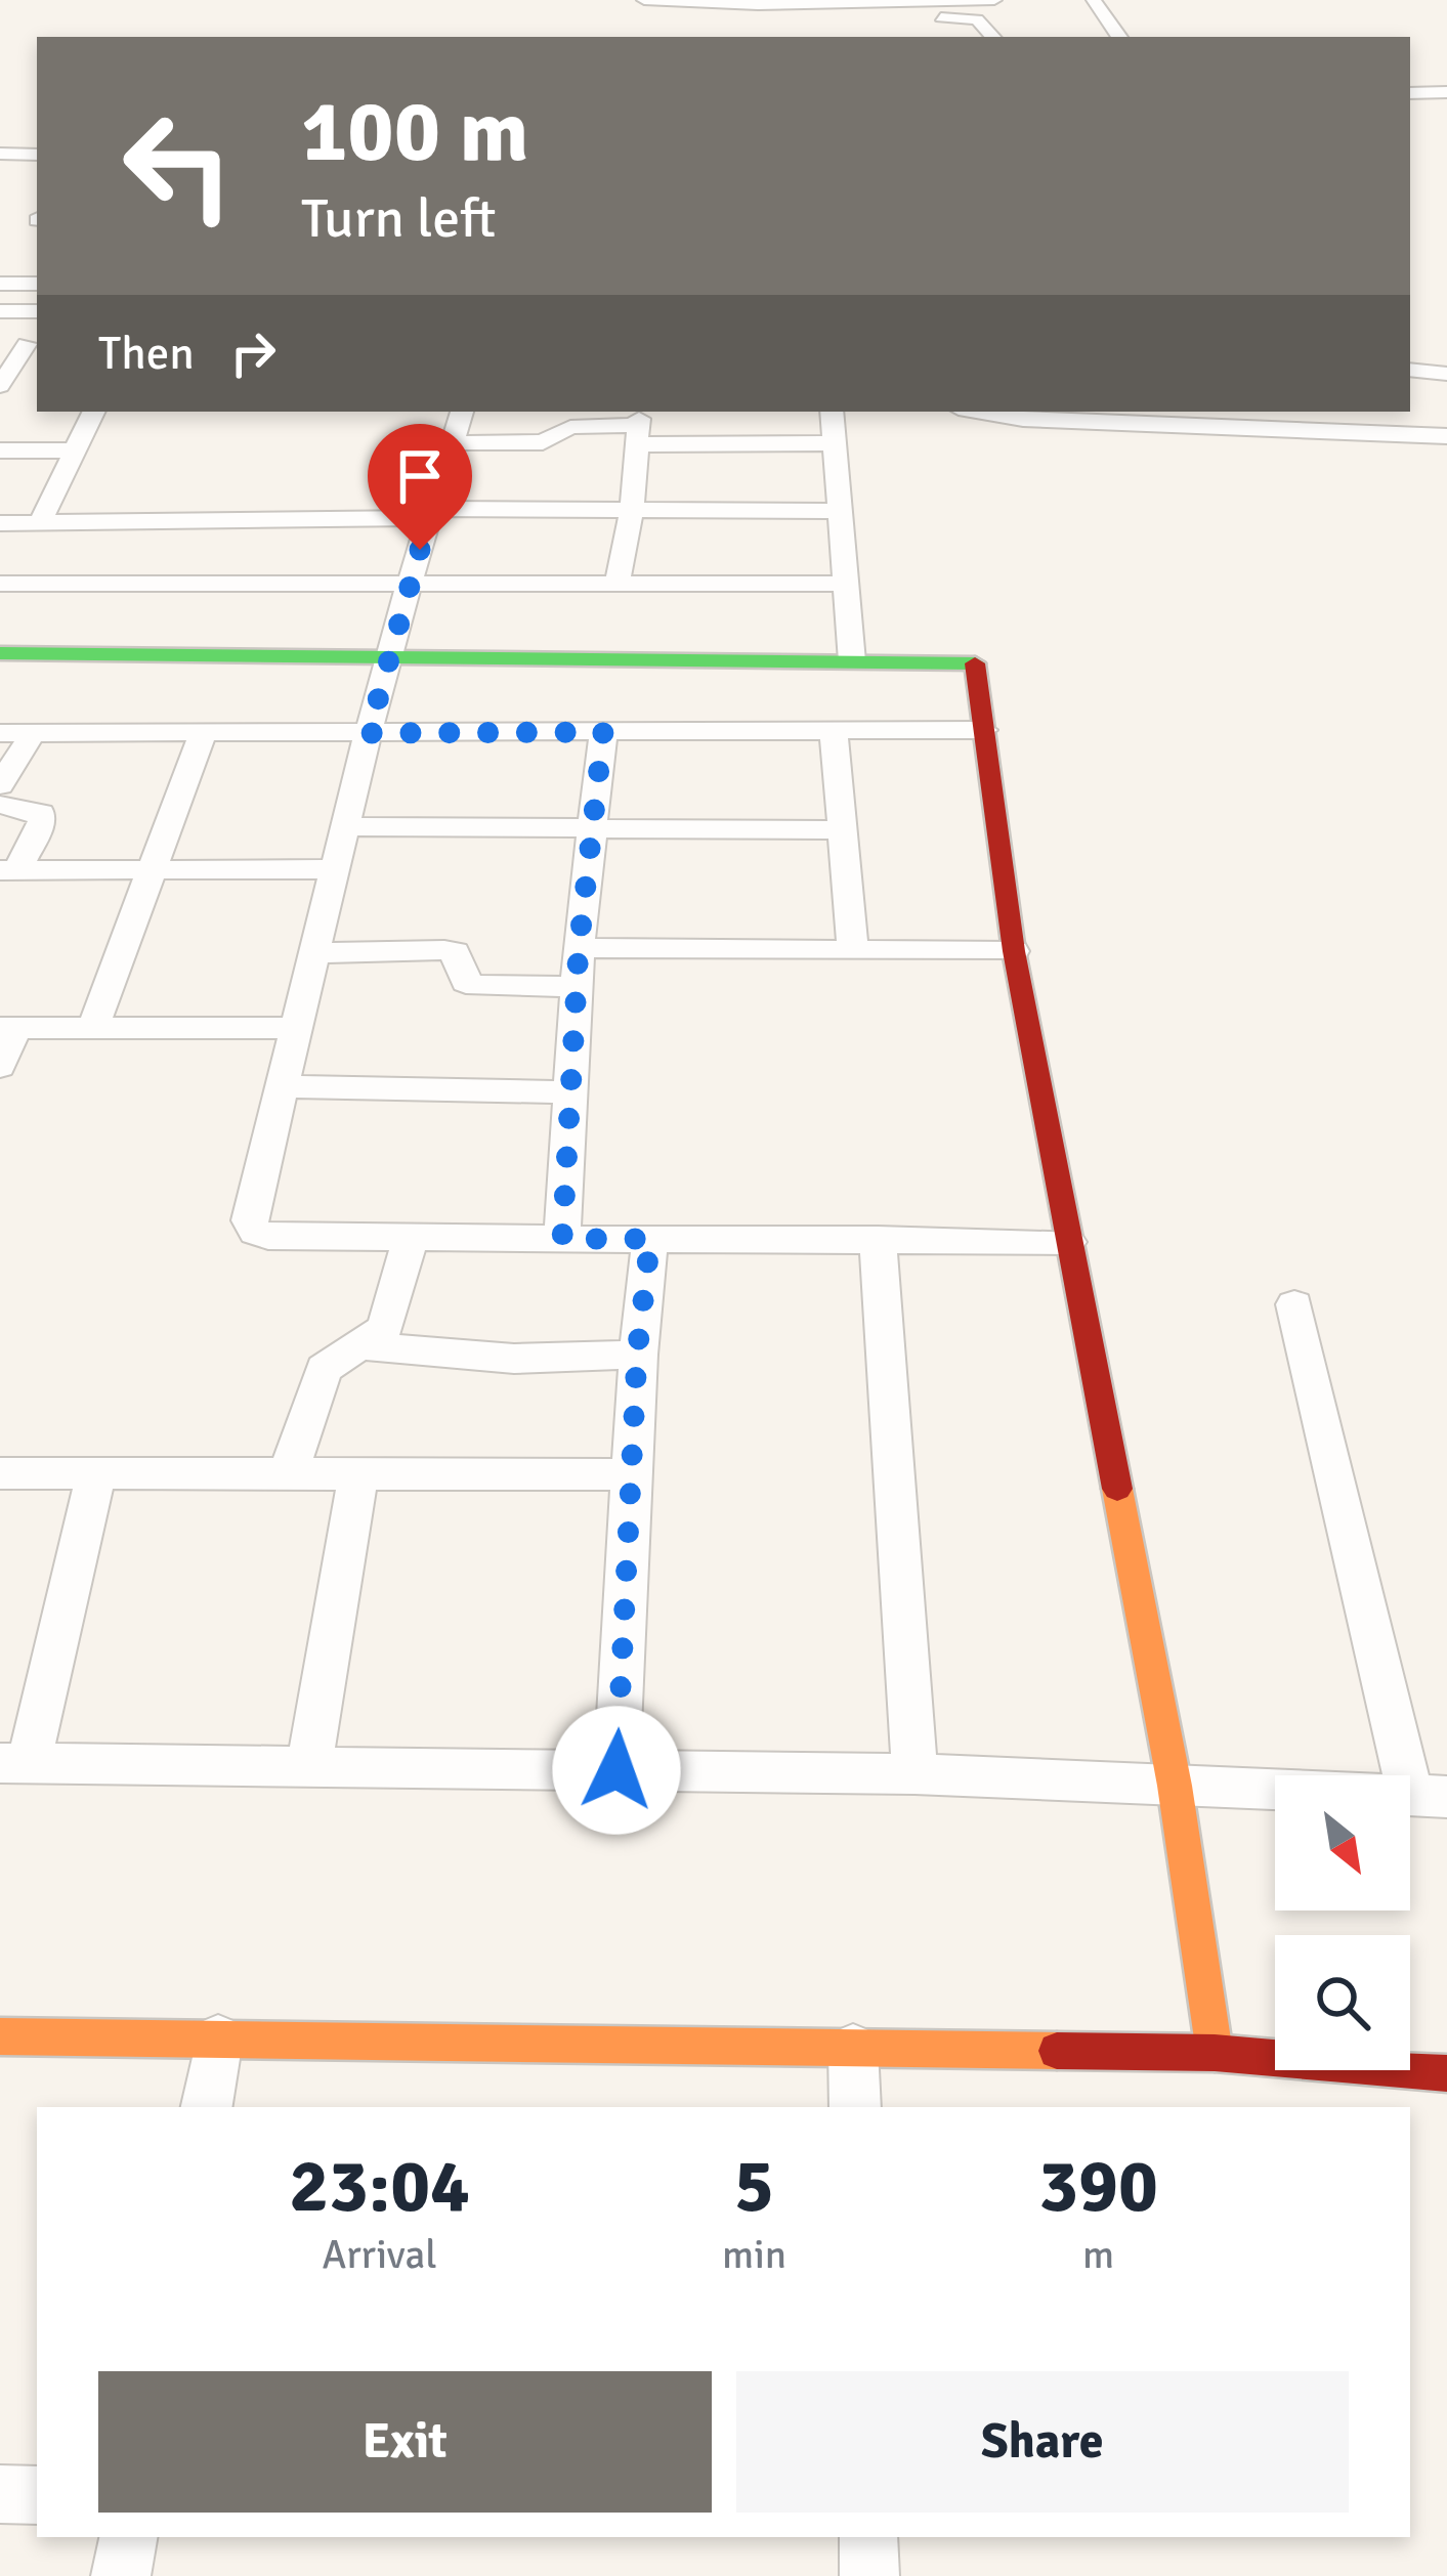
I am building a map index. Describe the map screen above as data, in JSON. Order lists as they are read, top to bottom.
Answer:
{
  "north": "bottom right",
  "page": {
    "turn": ["100 m", "Turn left"],
    "then": "Then",
    "eta": [
      "23:04",
      "Arrival",
      "5",
      "min",
      "390",
      "m"
    ],
    "buttons": ["Exit", "Share"]
  }
}
